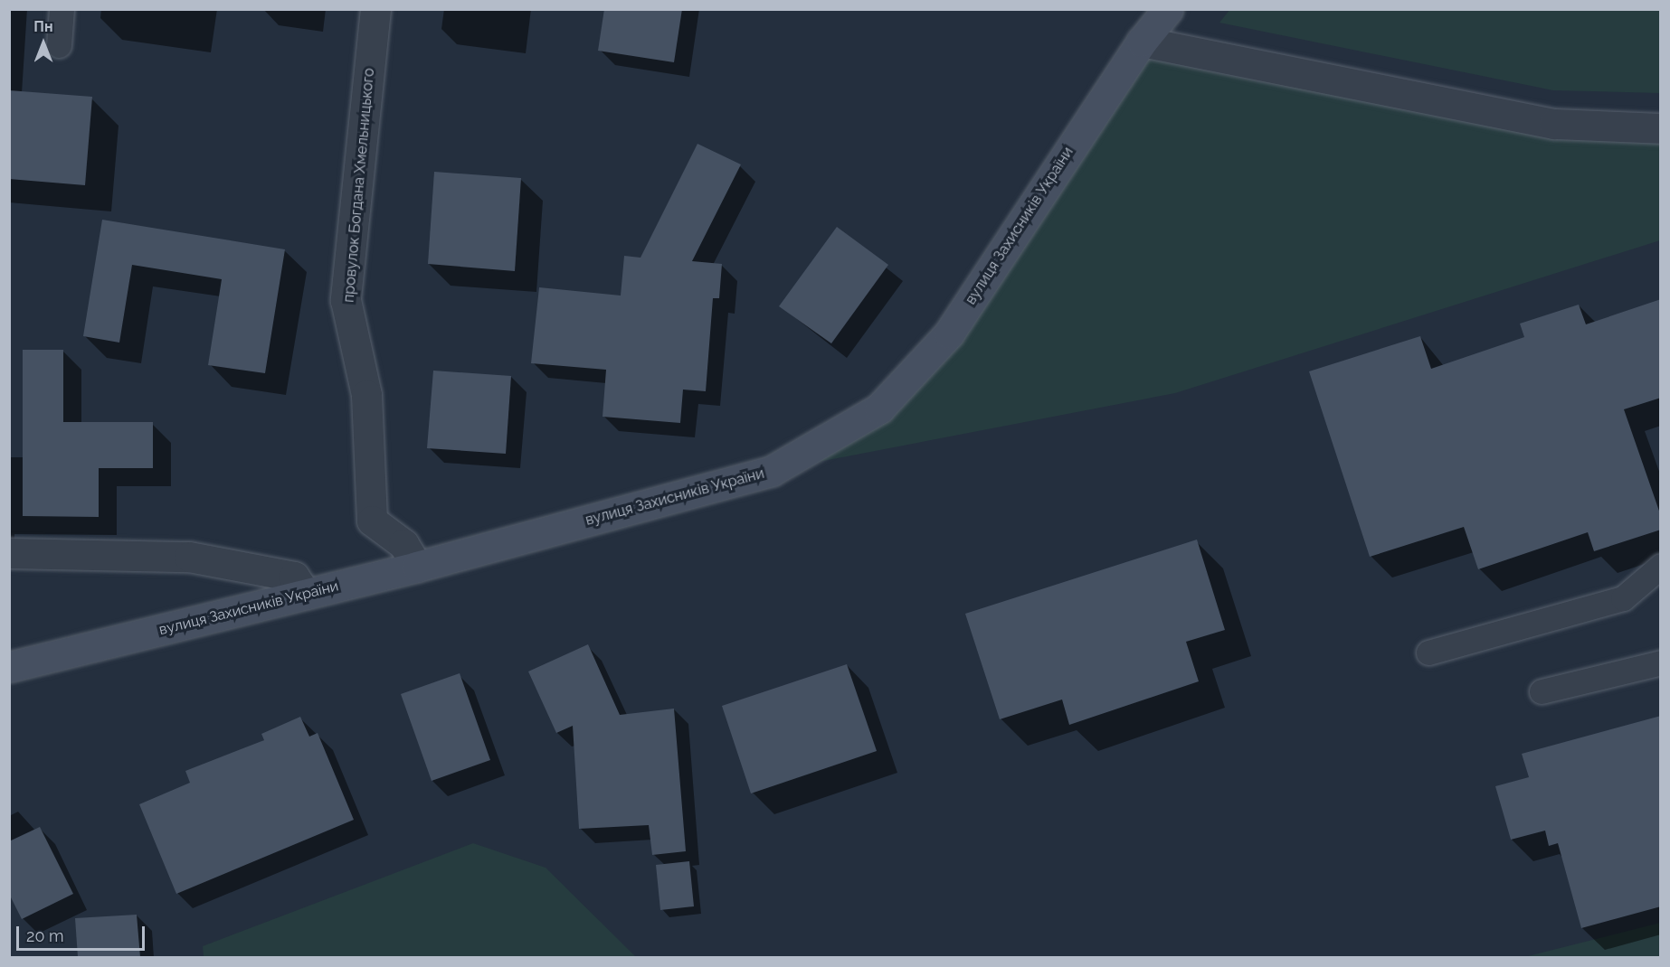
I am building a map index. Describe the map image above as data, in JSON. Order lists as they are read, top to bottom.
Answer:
{
  "streets": {
    "street": ["провулок Богдана Хмельницького", "вулиця Захисників України"]
  },
  "crossings": [
    ["провулок Богдана Хмельницького", "вулиця Захисників України"]
  ],
  "scale_bar": "20 m",
  "north": "top"
}
